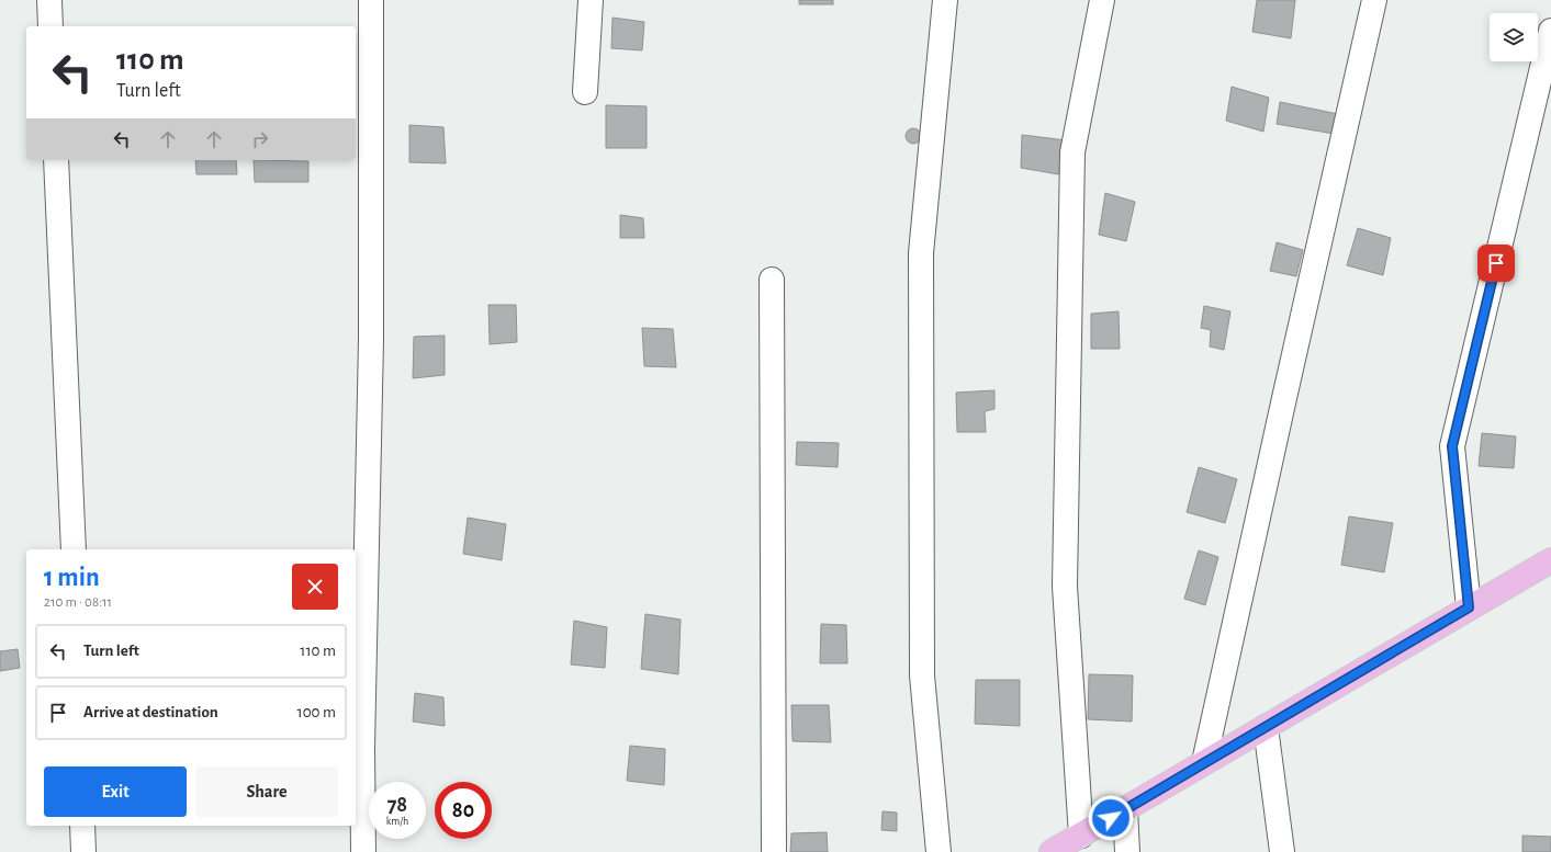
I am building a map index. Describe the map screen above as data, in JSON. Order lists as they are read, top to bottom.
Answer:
{
  "page": {
    "turn": ["110 m", "Turn left"],
    "heading": ["1 min", "210 m · 08:11"],
    "list": [
      {
        "name": "Turn left",
        "value": "110 m"
      },
      {
        "name": "Arrive at destination",
        "value": "100 m"
      }
    ],
    "buttons": ["Exit", "Share"],
    "speed": "78 km/h",
    "limit": "80"
  }
}
